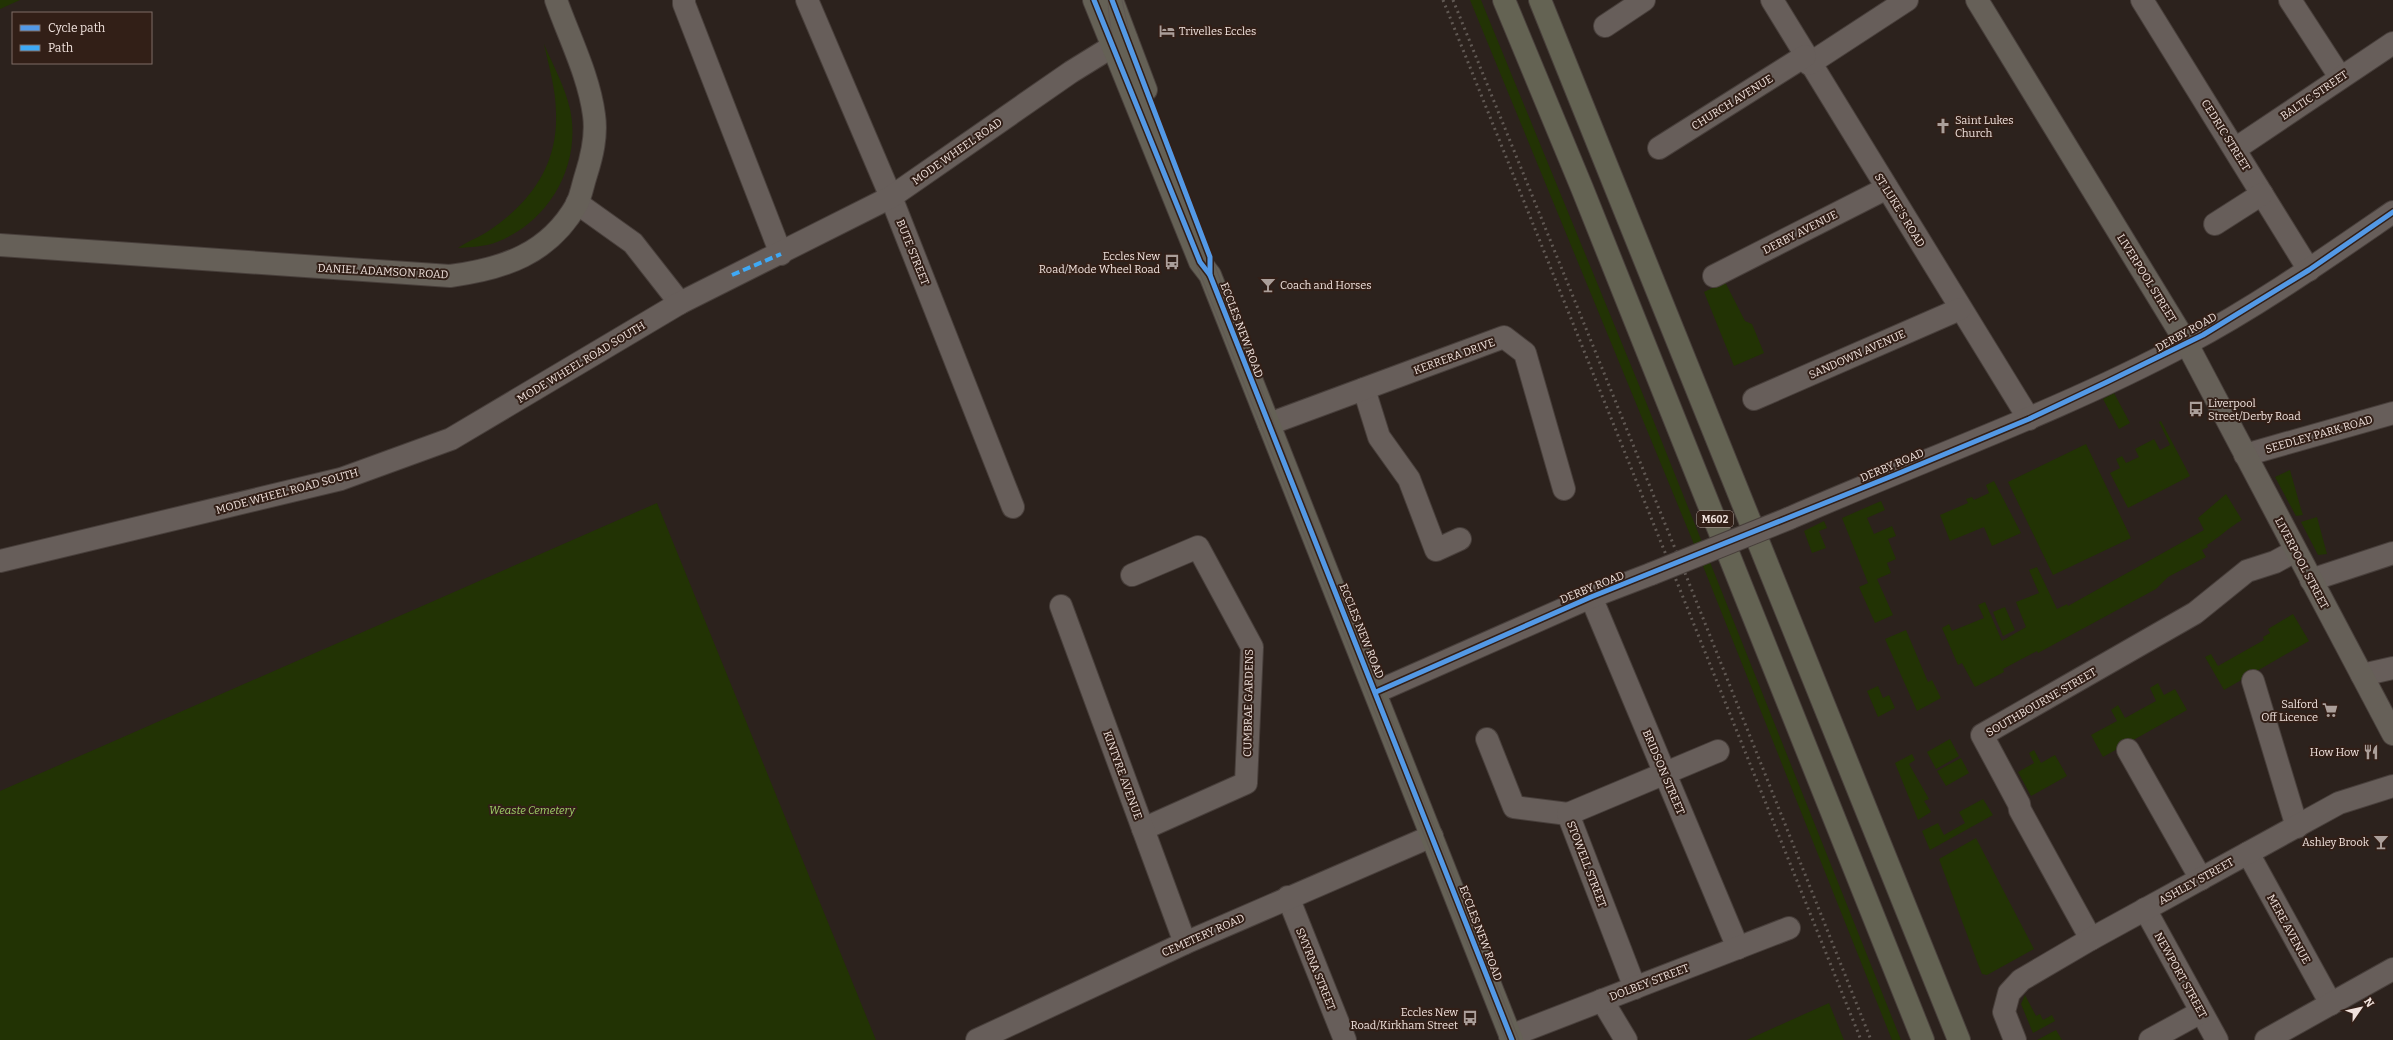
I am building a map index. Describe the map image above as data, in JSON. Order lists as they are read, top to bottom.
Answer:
{
  "streets": {
    "highway": ["M602"],
    "main road": ["ECCLES NEW ROAD"],
    "street": [
      "BALTIC STREET",
      "CHURCH AVENUE",
      "CEDRIC STREET",
      "MODE WHEEL ROAD",
      "ST LUKE'S ROAD",
      "DERBY AVENUE",
      "BUTE STREET",
      "DANIEL ADAMSON ROAD",
      "LIVERPOOL STREET",
      "DERBY ROAD",
      "SANDOWN AVENUE",
      "KERRERA DRIVE",
      "MODE WHEEL ROAD SOUTH",
      "SEEDLEY PARK ROAD",
      "SOUTHBOURNE STREET",
      "CUMBRAE GARDENS",
      "BRIDSON STREET",
      "KINTYRE AVENUE",
      "STOWELL STREET",
      "ASHLEY STREET",
      "MERE AVENUE",
      "CEMETERY ROAD",
      "SMYRNA STREET",
      "NEWPORT STREET",
      "DOLBEY STREET"
    ]
  },
  "crossings": [
    ["BALTIC STREET", "CEDRIC STREET"],
    ["CHURCH AVENUE", "ST LUKE'S ROAD"],
    ["CEDRIC STREET", "DERBY ROAD"],
    ["MODE WHEEL ROAD", "BUTE STREET"],
    ["MODE WHEEL ROAD", "ECCLES NEW ROAD"],
    ["MODE WHEEL ROAD", "MODE WHEEL ROAD SOUTH"],
    ["ST LUKE'S ROAD", "DERBY AVENUE"],
    ["ST LUKE'S ROAD", "DERBY ROAD"],
    ["ST LUKE'S ROAD", "SANDOWN AVENUE"],
    ["LIVERPOOL STREET", "DERBY ROAD"],
    ["LIVERPOOL STREET", "SEEDLEY PARK ROAD"],
    ["LIVERPOOL STREET", "SOUTHBOURNE STREET"],
    ["ECCLES NEW ROAD", "DERBY ROAD"],
    ["ECCLES NEW ROAD", "KERRERA DRIVE"],
    ["ECCLES NEW ROAD", "CEMETERY ROAD"],
    ["ECCLES NEW ROAD", "DOLBEY STREET"],
    ["DERBY ROAD", "BRIDSON STREET"],
    ["SOUTHBOURNE STREET", "ASHLEY STREET"],
    ["CUMBRAE GARDENS", "KINTYRE AVENUE"],
    ["BRIDSON STREET", "DOLBEY STREET"],
    ["KINTYRE AVENUE", "CEMETERY ROAD"],
    ["STOWELL STREET", "DOLBEY STREET"],
    ["ASHLEY STREET", "MERE AVENUE"],
    ["ASHLEY STREET", "NEWPORT STREET"],
    ["CEMETERY ROAD", "SMYRNA STREET"]
  ],
  "parks": ["Weaste Cemetery"],
  "places": {
    "hotel": ["Trivelles Eccles"],
    "church": ["Saint Lukes Church"],
    "bus stop": ["Eccles New Road/Mode Wheel Road", "Liverpool Street/Derby Road", "Eccles New Road/Kirkham Street"],
    "bar": ["Coach and Horses", "Ashley Brook"],
    "supermarket": ["Salford Off Licence"],
    "restaurant": ["How How"]
  },
  "legend": ["Cycle path", "Path"],
  "north": "top right"
}
